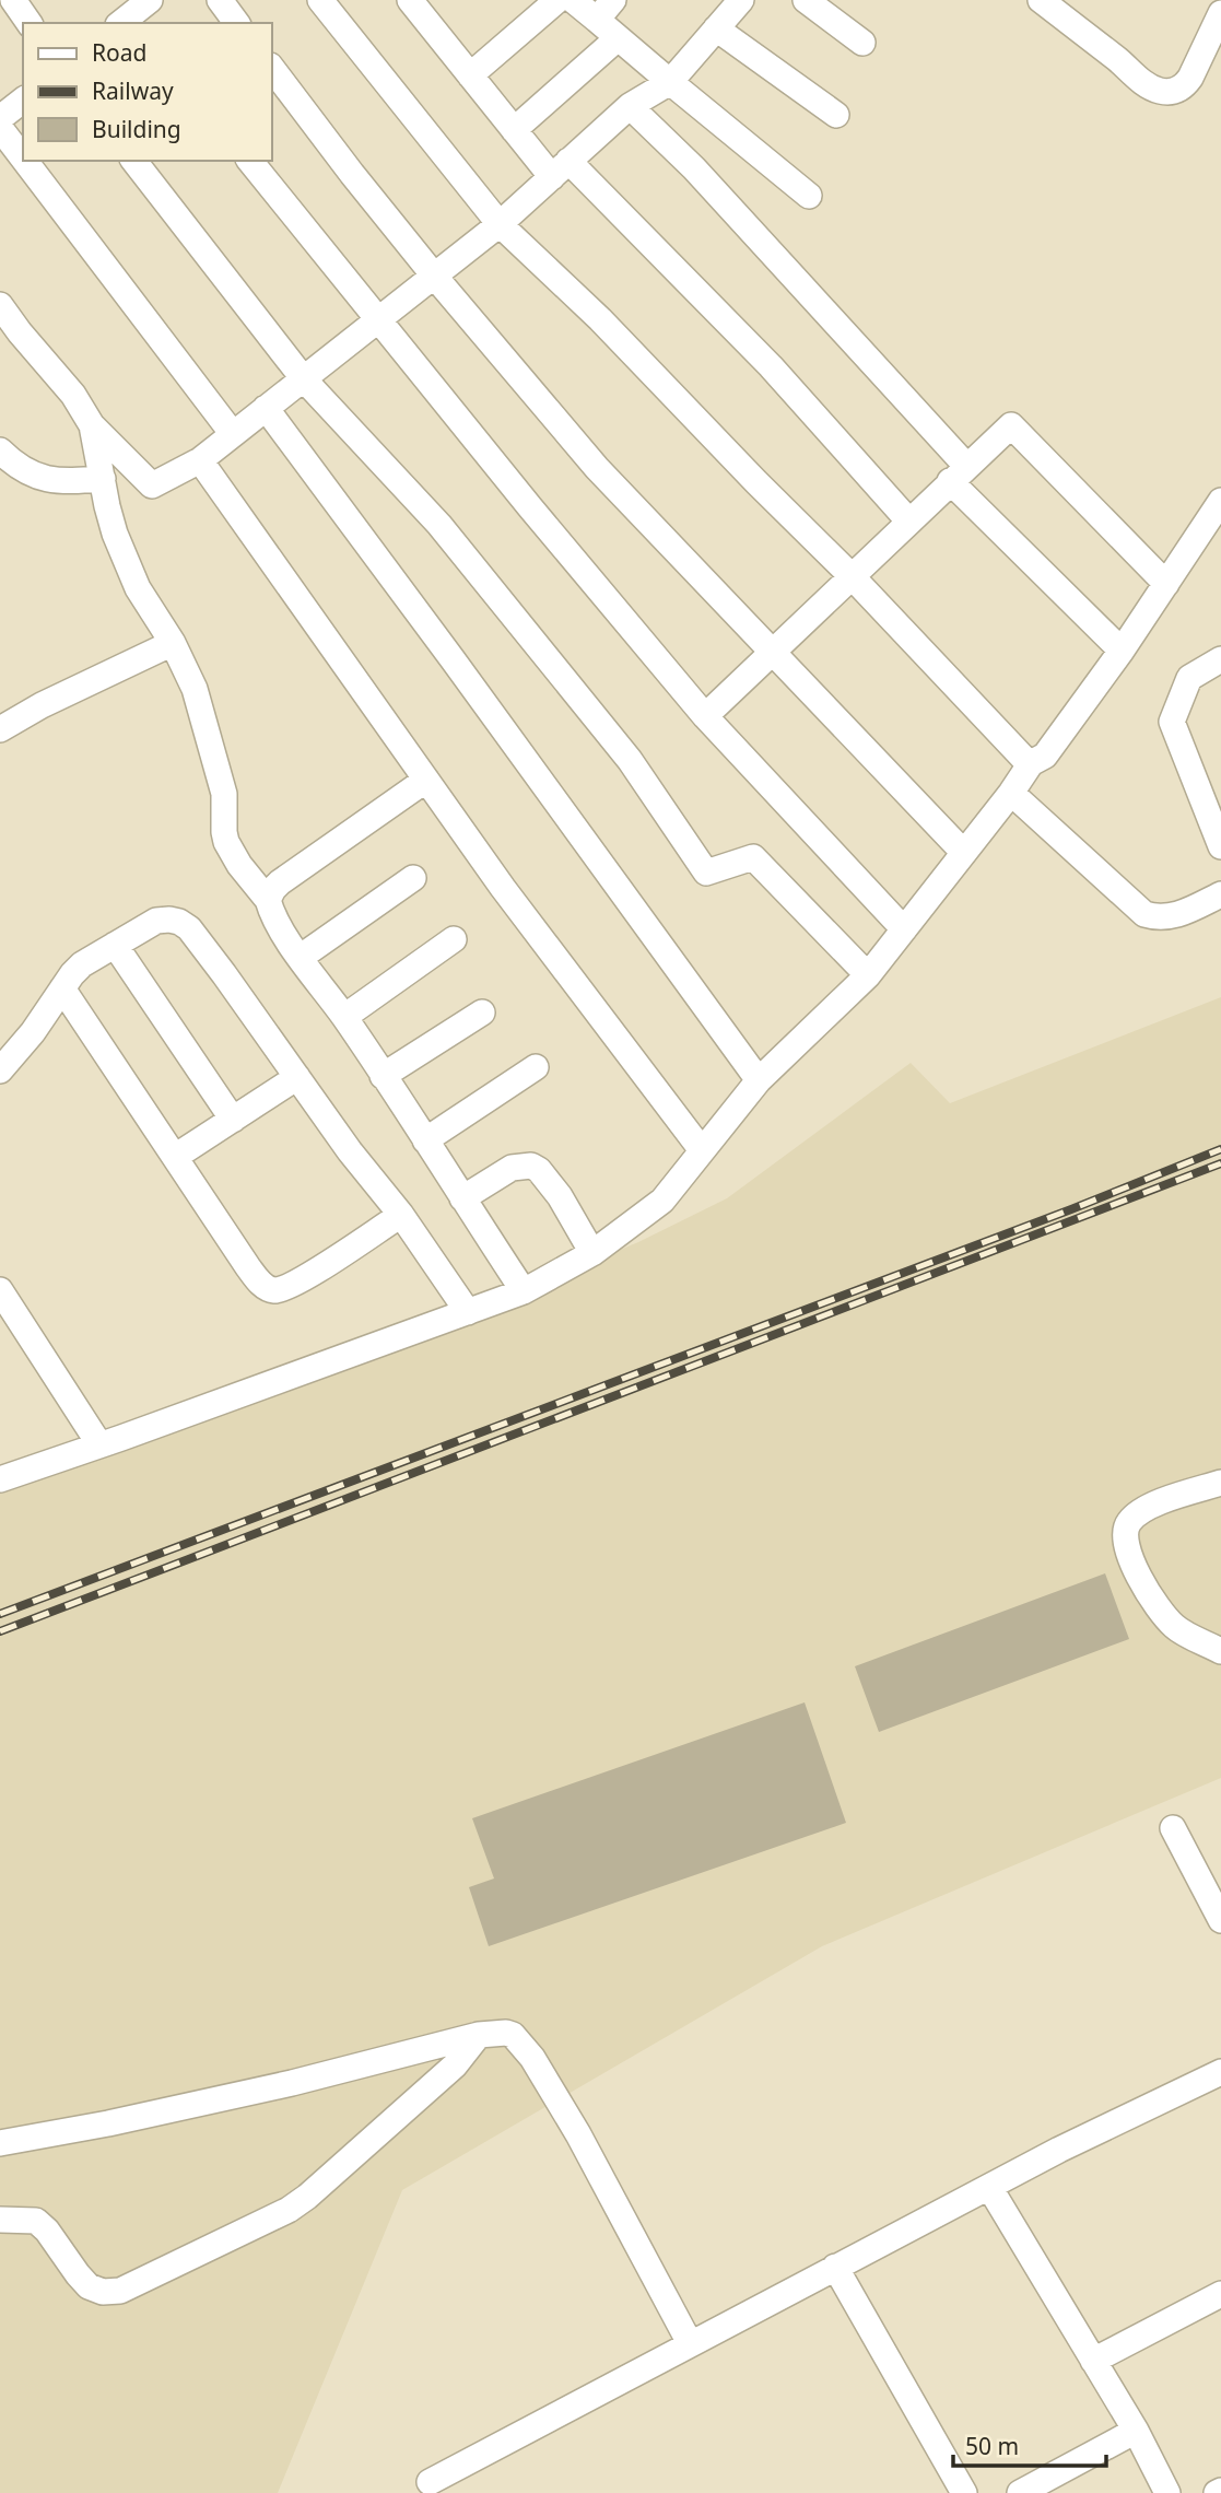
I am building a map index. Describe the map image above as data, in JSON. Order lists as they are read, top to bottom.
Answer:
{
  "legend": ["Road", "Railway", "Building"],
  "scale_bar": "50 m"
}
